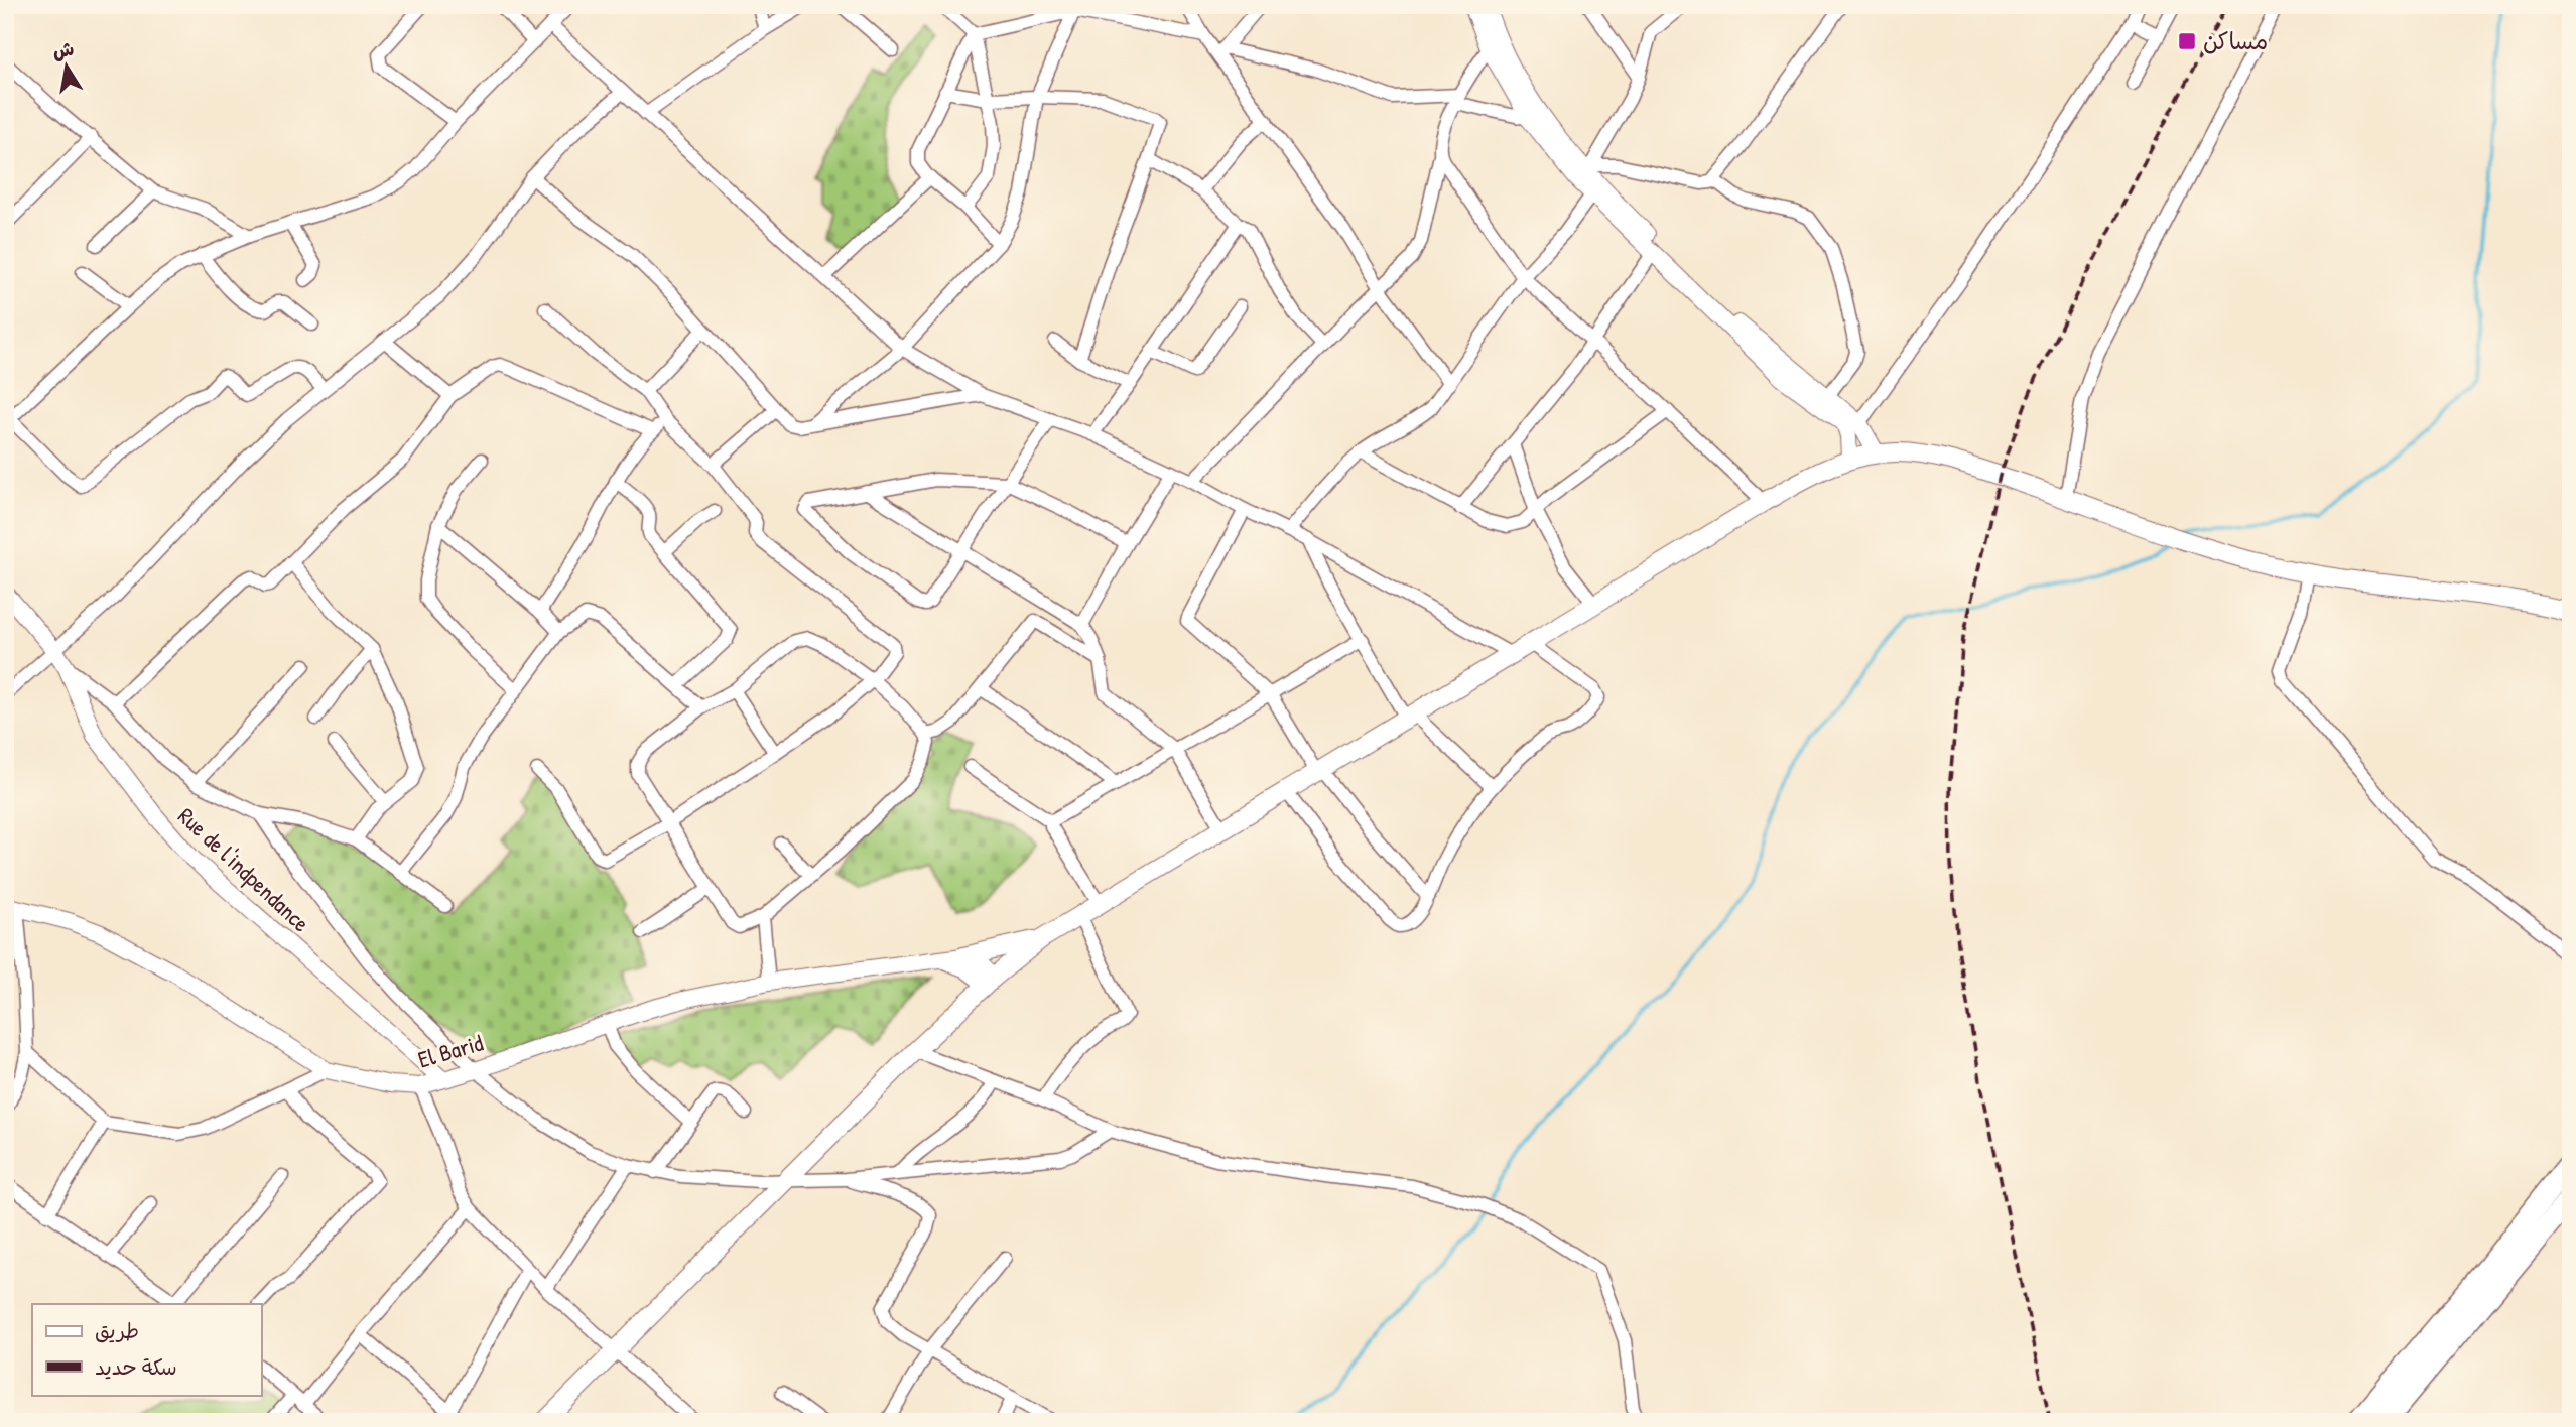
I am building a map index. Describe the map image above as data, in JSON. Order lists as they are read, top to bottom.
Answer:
{
  "streets": {
    "street": ["Rue de l'indpendance", "El Barid"]
  },
  "crossings": [
    ["Rue de l'indpendance", "El Barid"]
  ],
  "places": {
    "transit": ["مساكن"]
  },
  "legend": ["طريق", "سكة حديد"],
  "north": "top"
}
